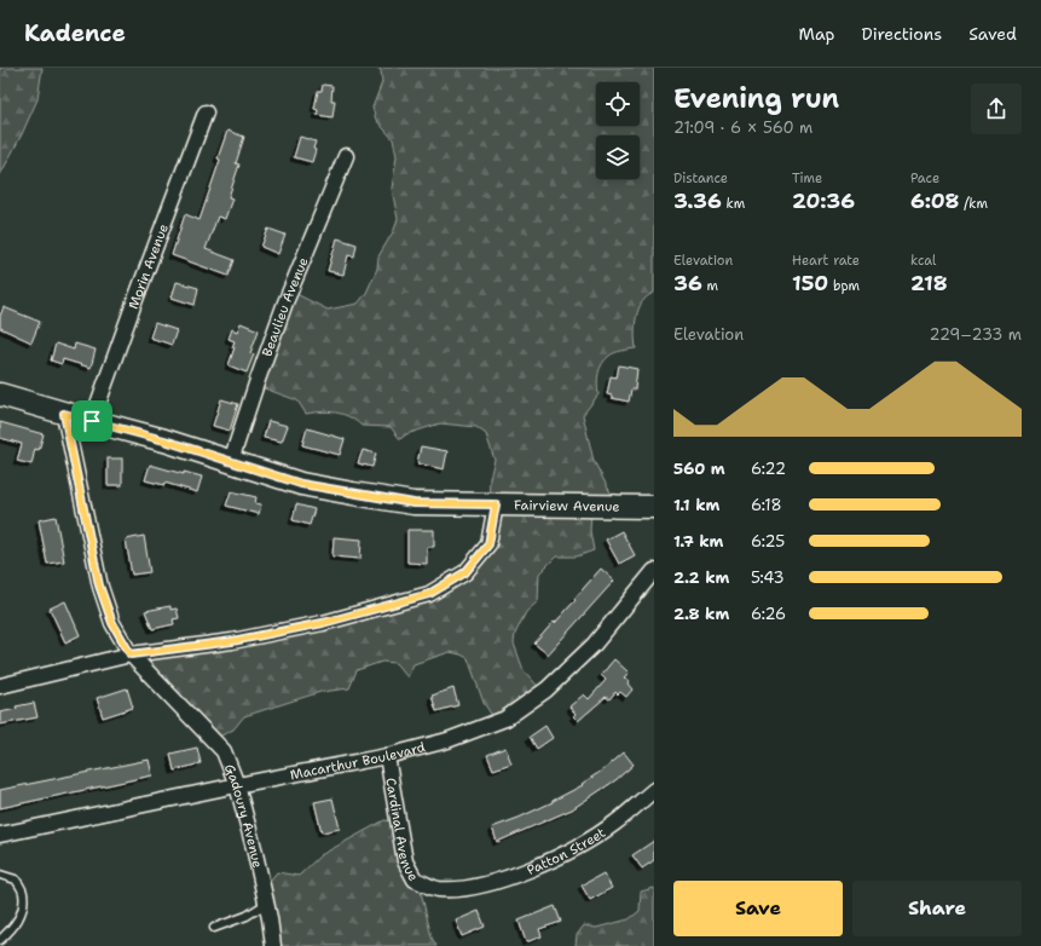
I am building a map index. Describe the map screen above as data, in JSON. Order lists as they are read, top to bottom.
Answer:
{
  "streets": {
    "main road": ["Fairview Avenue"],
    "street": [
      "Morin Avenue",
      "Beaulieu Avenue",
      "Macarthur Boulevard",
      "Gadoury Avenue",
      "Cardinal Avenue",
      "Patton Street"
    ]
  },
  "crossings": [
    ["Morin Avenue", "Fairview Avenue"],
    ["Beaulieu Avenue", "Fairview Avenue"],
    ["Fairview Avenue", "Gadoury Avenue"],
    ["Macarthur Boulevard", "Gadoury Avenue"],
    ["Macarthur Boulevard", "Cardinal Avenue"],
    ["Cardinal Avenue", "Patton Street"]
  ],
  "page": {
    "header": "Kadence",
    "nav": ["Map", "Directions", "Saved"],
    "heading": ["Evening run", "21:09 · 6 × 560 m"],
    "stats": [
      ["Distance", "3.36 km"],
      ["Time", "20:36"],
      ["Pace", "6:08 /km"],
      ["Elevation", "36 m"],
      ["Heart rate", "150 bpm"],
      ["kcal", "218"]
    ],
    "chart": ["Elevation", "229–233 m"],
    "list": [
      {
        "name": "560 m",
        "note": "6:22"
      },
      {
        "name": "1.1 km",
        "note": "6:18"
      },
      {
        "name": "1.7 km",
        "note": "6:25"
      },
      {
        "name": "2.2 km",
        "note": "5:43"
      },
      {
        "name": "2.8 km",
        "note": "6:26"
      }
    ],
    "buttons": ["Save", "Share"]
  }
}
